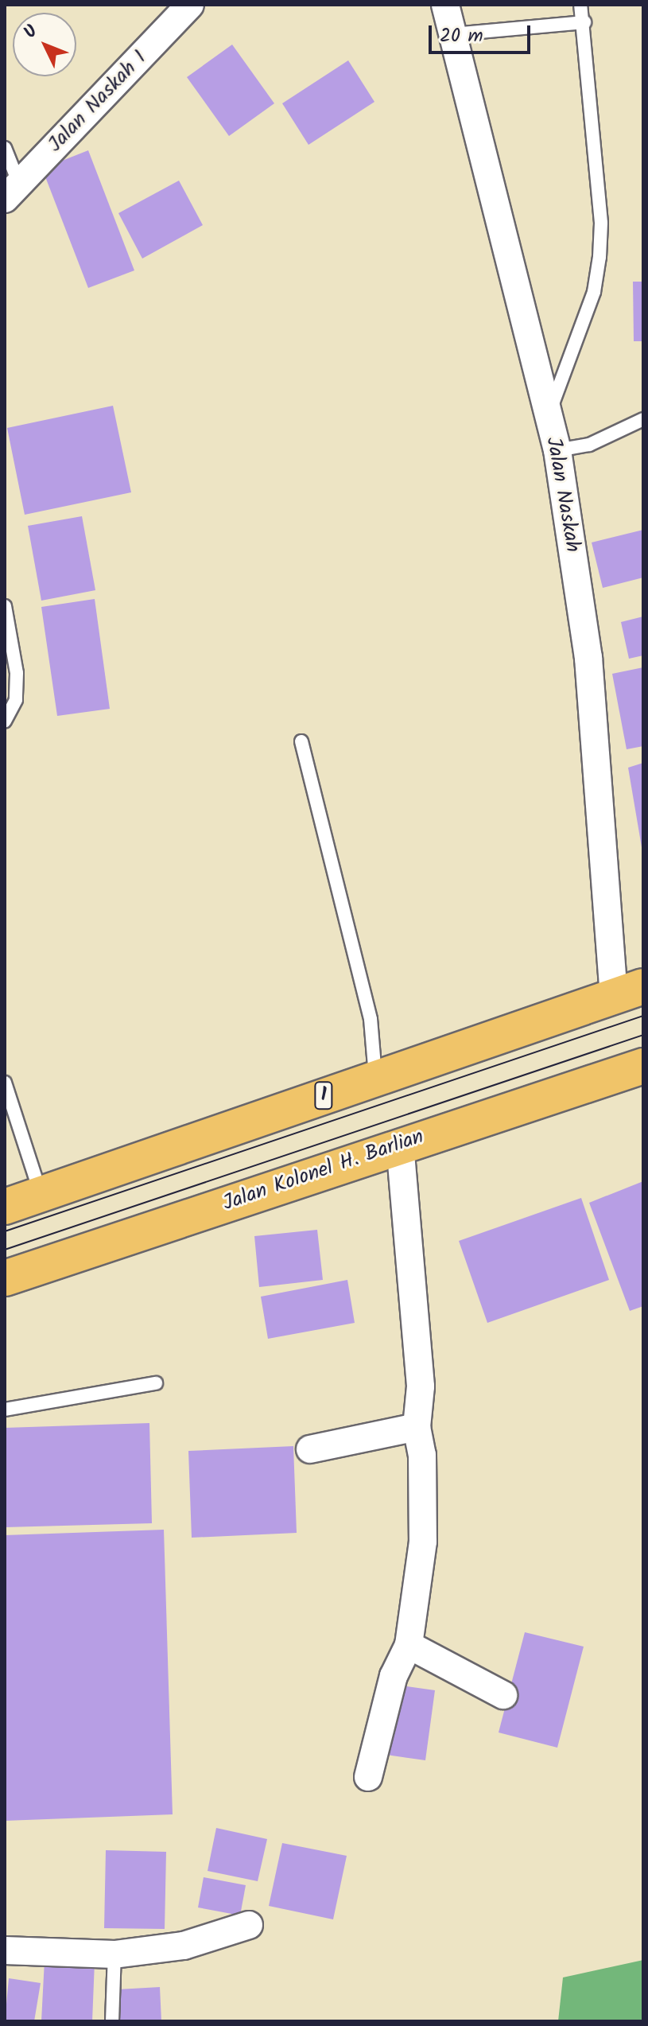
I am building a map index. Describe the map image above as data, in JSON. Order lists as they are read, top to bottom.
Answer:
{
  "streets": {
    "highway": ["1", "Jalan Kolonel H. Barlian"],
    "street": ["Jalan Naskah 1", "Jalan Naskah"]
  },
  "crossings": [
    ["Jalan Naskah", "1"]
  ],
  "scale_bar": "20 m",
  "north": "top left"
}
